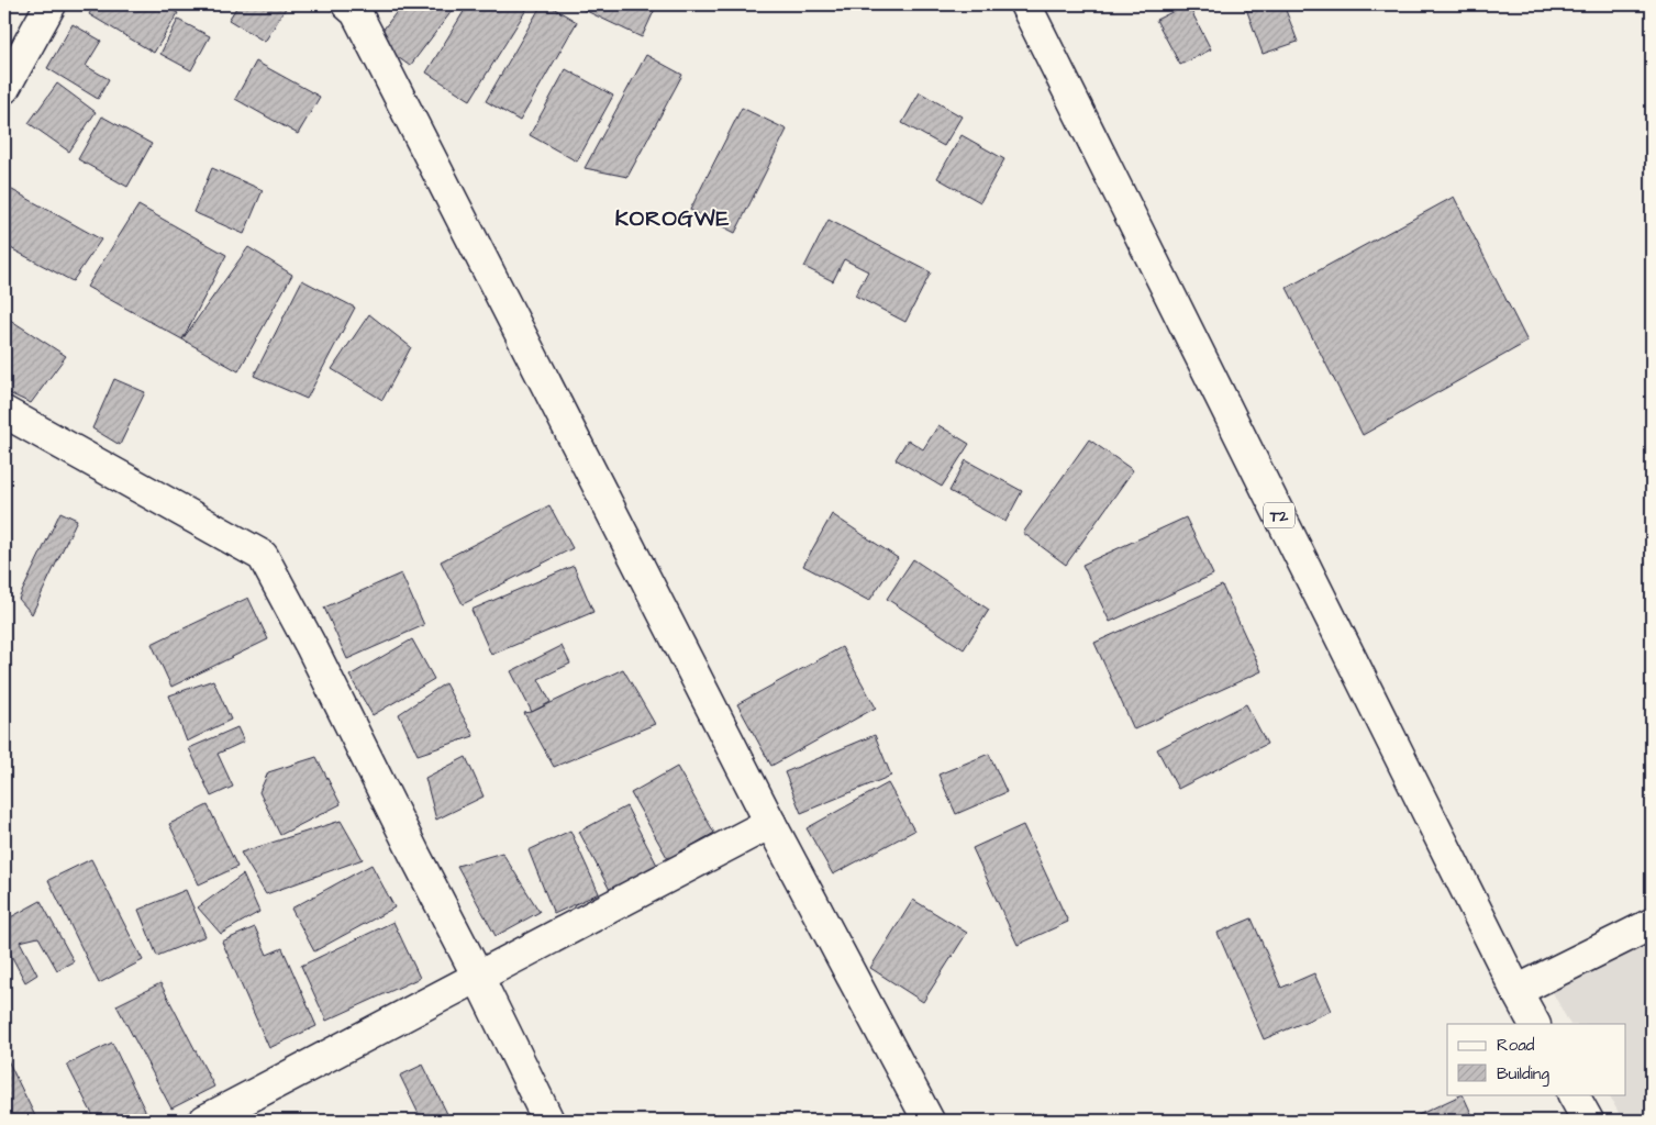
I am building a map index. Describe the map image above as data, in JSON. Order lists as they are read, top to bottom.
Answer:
{
  "streets": {
    "main road": ["T2"]
  },
  "districts": ["KOROGWE"],
  "legend": ["Road", "Building"]
}
